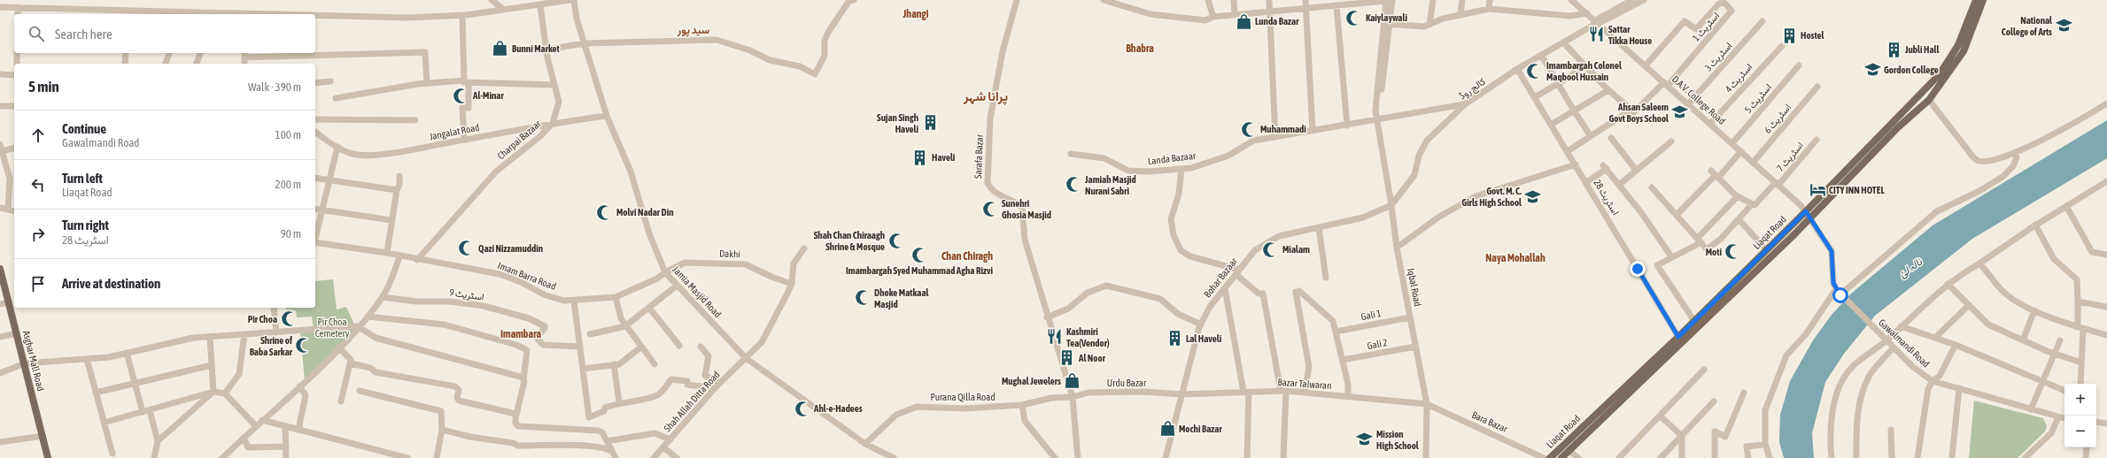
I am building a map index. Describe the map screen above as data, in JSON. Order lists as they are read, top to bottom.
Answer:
{
  "streets": {
    "main road": ["Liaqat Road", "Asghar Mall Road"],
    "street": [
      "اسٹریٹ 1",
      "اسٹریٹ 3",
      "اسٹریٹ 4",
      "کالج روڈ",
      "اسٹریٹ 5",
      "D.A.V. College Road",
      "اسٹریٹ 6",
      "Jangalat Road",
      "Charpai Bazaar",
      "Sarafa Bazar",
      "اسٹریٹ 7",
      "Landa Bazaar",
      "اسٹریٹ 28",
      "Dakhi",
      "Imam Barra Road",
      "Bohar Bazaar",
      "Iqbal Road",
      "Jamia Masjid Road",
      "اسٹریٹ 9",
      "Gali 1",
      "Gawalmandi Road",
      "Gali 2",
      "Urdu Bazar",
      "Bazar Talwaran",
      "Purana Qilla Road",
      "Shah Allah Ditta Road",
      "Bara Bazar"
    ]
  },
  "crossings": [
    ["اسٹریٹ 1", "D.A.V. College Road"],
    ["اسٹریٹ 3", "D.A.V. College Road"],
    ["اسٹریٹ 4", "D.A.V. College Road"],
    ["کالج روڈ", "D.A.V. College Road"],
    ["کالج روڈ", "Landa Bazaar"],
    ["کالج روڈ", "اسٹریٹ 28"],
    ["کالج روڈ", "Bohar Bazaar"],
    ["کالج روڈ", "Iqbal Road"],
    ["اسٹریٹ 5", "D.A.V. College Road"],
    ["D.A.V. College Road", "اسٹریٹ 6"],
    ["D.A.V. College Road", "اسٹریٹ 7"],
    ["D.A.V. College Road", "Liaqat Road"],
    ["D.A.V. College Road", "Gawalmandi Road"],
    ["Jangalat Road", "Charpai Bazaar"],
    ["Jangalat Road", "Jamia Masjid Road"],
    ["Charpai Bazaar", "Imam Barra Road"],
    ["Sarafa Bazar", "Urdu Bazar"],
    ["Sarafa Bazar", "Purana Qilla Road"],
    ["Landa Bazaar", "Iqbal Road"],
    ["اسٹریٹ 28", "Liaqat Road"],
    ["Liaqat Road", "Gawalmandi Road"],
    ["Dakhi", "Imam Barra Road"],
    ["Dakhi", "Jamia Masjid Road"],
    ["Imam Barra Road", "Jamia Masjid Road"],
    ["Bohar Bazaar", "Iqbal Road"],
    ["Bohar Bazaar", "Urdu Bazar"],
    ["Bohar Bazaar", "Bazar Talwaran"],
    ["Iqbal Road", "Gali 1"],
    ["Iqbal Road", "Gali 2"],
    ["Iqbal Road", "Bazar Talwaran"],
    ["Iqbal Road", "Bara Bazar"],
    ["Jamia Masjid Road", "Purana Qilla Road"],
    ["Jamia Masjid Road", "Shah Allah Ditta Road"],
    ["Urdu Bazar", "Bazar Talwaran"],
    ["Urdu Bazar", "Purana Qilla Road"],
    ["Bazar Talwaran", "Bara Bazar"]
  ],
  "districts": [
    "Jhangi",
    "سید پور",
    "Bhabra",
    "پرانا شہر",
    "Chan Chiragh",
    "Naya Mohallah",
    "Imambara"
  ],
  "water": ["نالہ لئ"],
  "parks": ["Pir Choa Cemetery"],
  "places": {
    "mosque": [
      "Kaiylaywali",
      "Imambargah Colonel Maqbool Hussain",
      "Al-Minar",
      "Muhammadi",
      "Jamiah Masjid Nurani Sabri",
      "Sunehri Ghosia Masjid",
      "Molvi Nadar Din",
      "Shah Chan Chiraagh Shrine & Mosque",
      "Qazi Nizzamuddin",
      "Mialam",
      "Moti",
      "Imambargah Syed Muhammad Agha Rizvi",
      "Dhoke Matkaal Masjid",
      "Pir Choa",
      "Shrine of Baba Sarkar",
      "Ahl-e-Hadees"
    ],
    "shop": [
      "Lunda Bazar",
      "Bunni Market",
      "Mughal Jewelers",
      "Mochi Bazar"
    ],
    "school or university": [
      "National College of Arts",
      "Gordon College",
      "Ahsan Saleem Govt Boys School",
      "Govt. M. C. Girls High School",
      "Mission High School"
    ],
    "restaurant": ["Sattar Tikka House", "Kashmiri Tea(Vendor)"],
    "building": [
      "Hostel",
      "Jubli Hall",
      "Sujan Singh Haveli",
      "Haveli",
      "Lal Haveli",
      "Al Noor"
    ],
    "hotel": ["CITY INN HOTEL"]
  },
  "page": {
    "search": "Search here",
    "heading": ["5 min", "Walk · 390 m"],
    "list": [
      ["Continue", "Gawalmandi Road", "100 m"],
      ["Turn left", "Liaqat Road", "200 m"],
      ["Turn right", "اسٹریٹ 28", "90 m"],
      "Arrive at destination"
    ],
    "map_buttons": ["+", "−"]
  }
}
